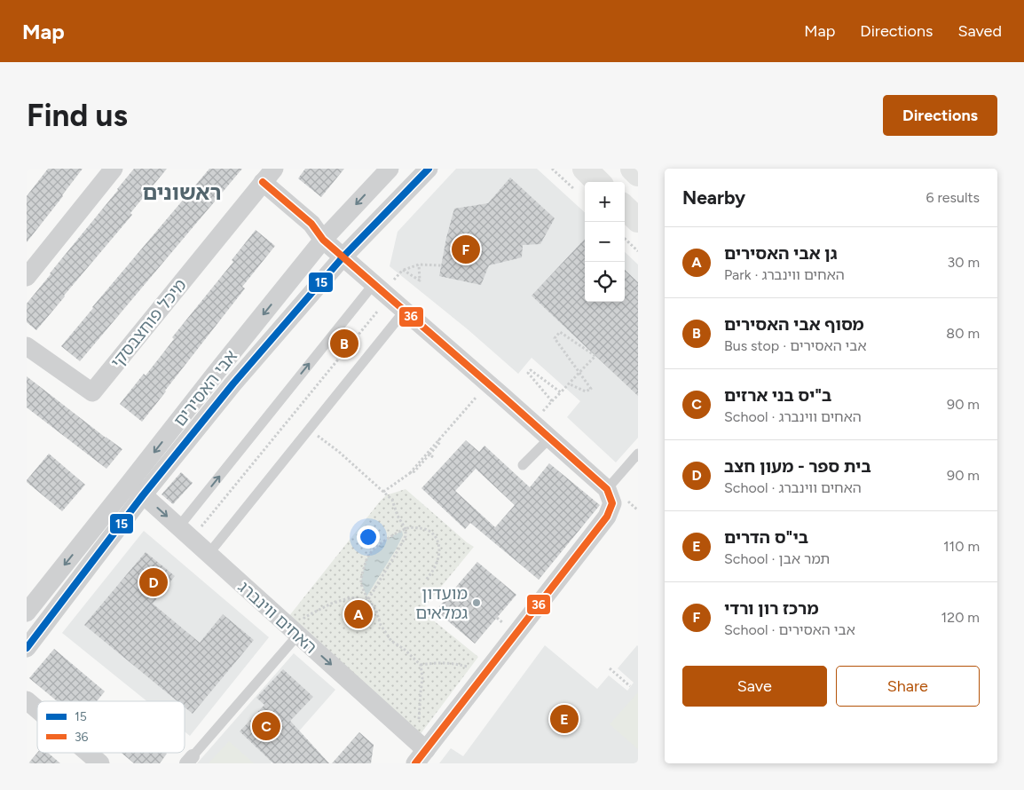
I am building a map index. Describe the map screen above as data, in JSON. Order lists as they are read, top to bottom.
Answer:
{
  "streets": {
    "street": ["מיכל פוחצבסקי", "אבי האסירים", "האחים ווינברג"]
  },
  "crossings": [
    ["מיכל פוחצבסקי", "אבי האסירים"],
    ["אבי האסירים", "האחים ווינברג"]
  ],
  "one_way": ["האחים ווינברג"],
  "districts": ["ראשונים"],
  "places": ["מועדון גמלאים"],
  "lines": ["transit line 15", "transit line 36"],
  "legend": ["15", "36"],
  "page": {
    "header": "Map",
    "nav": ["Map", "Directions", "Saved"],
    "buttons": [
      "Directions",
      ["Save", "Share"]
    ],
    "title": "Find us",
    "heading": ["Nearby", "6 results"],
    "map_buttons": ["+", "−"],
    "list": [
      {
        "mark": "A",
        "name": "גן אבי האסירים",
        "note": "Park · האחים ווינברג",
        "value": "30 m"
      },
      {
        "mark": "B",
        "name": "מסוף אבי האסירים",
        "note": "Bus stop · אבי האסירים",
        "value": "80 m"
      },
      {
        "mark": "C",
        "name": "ב\"יס בני ארזים",
        "note": "School · האחים ווינברג",
        "value": "90 m"
      },
      {
        "mark": "D",
        "name": "בית ספר - מעון חצב",
        "note": "School · האחים ווינברג",
        "value": "90 m"
      },
      {
        "mark": "E",
        "name": "בי\"ס הדרים",
        "note": "School · תמר אבן",
        "value": "110 m"
      },
      {
        "mark": "F",
        "name": "מרכז רון ורדי",
        "note": "School · אבי האסירים",
        "value": "120 m"
      }
    ],
    "pins": [
      "F",
      "B",
      "D",
      "A",
      "E",
      "C"
    ]
  }
}
